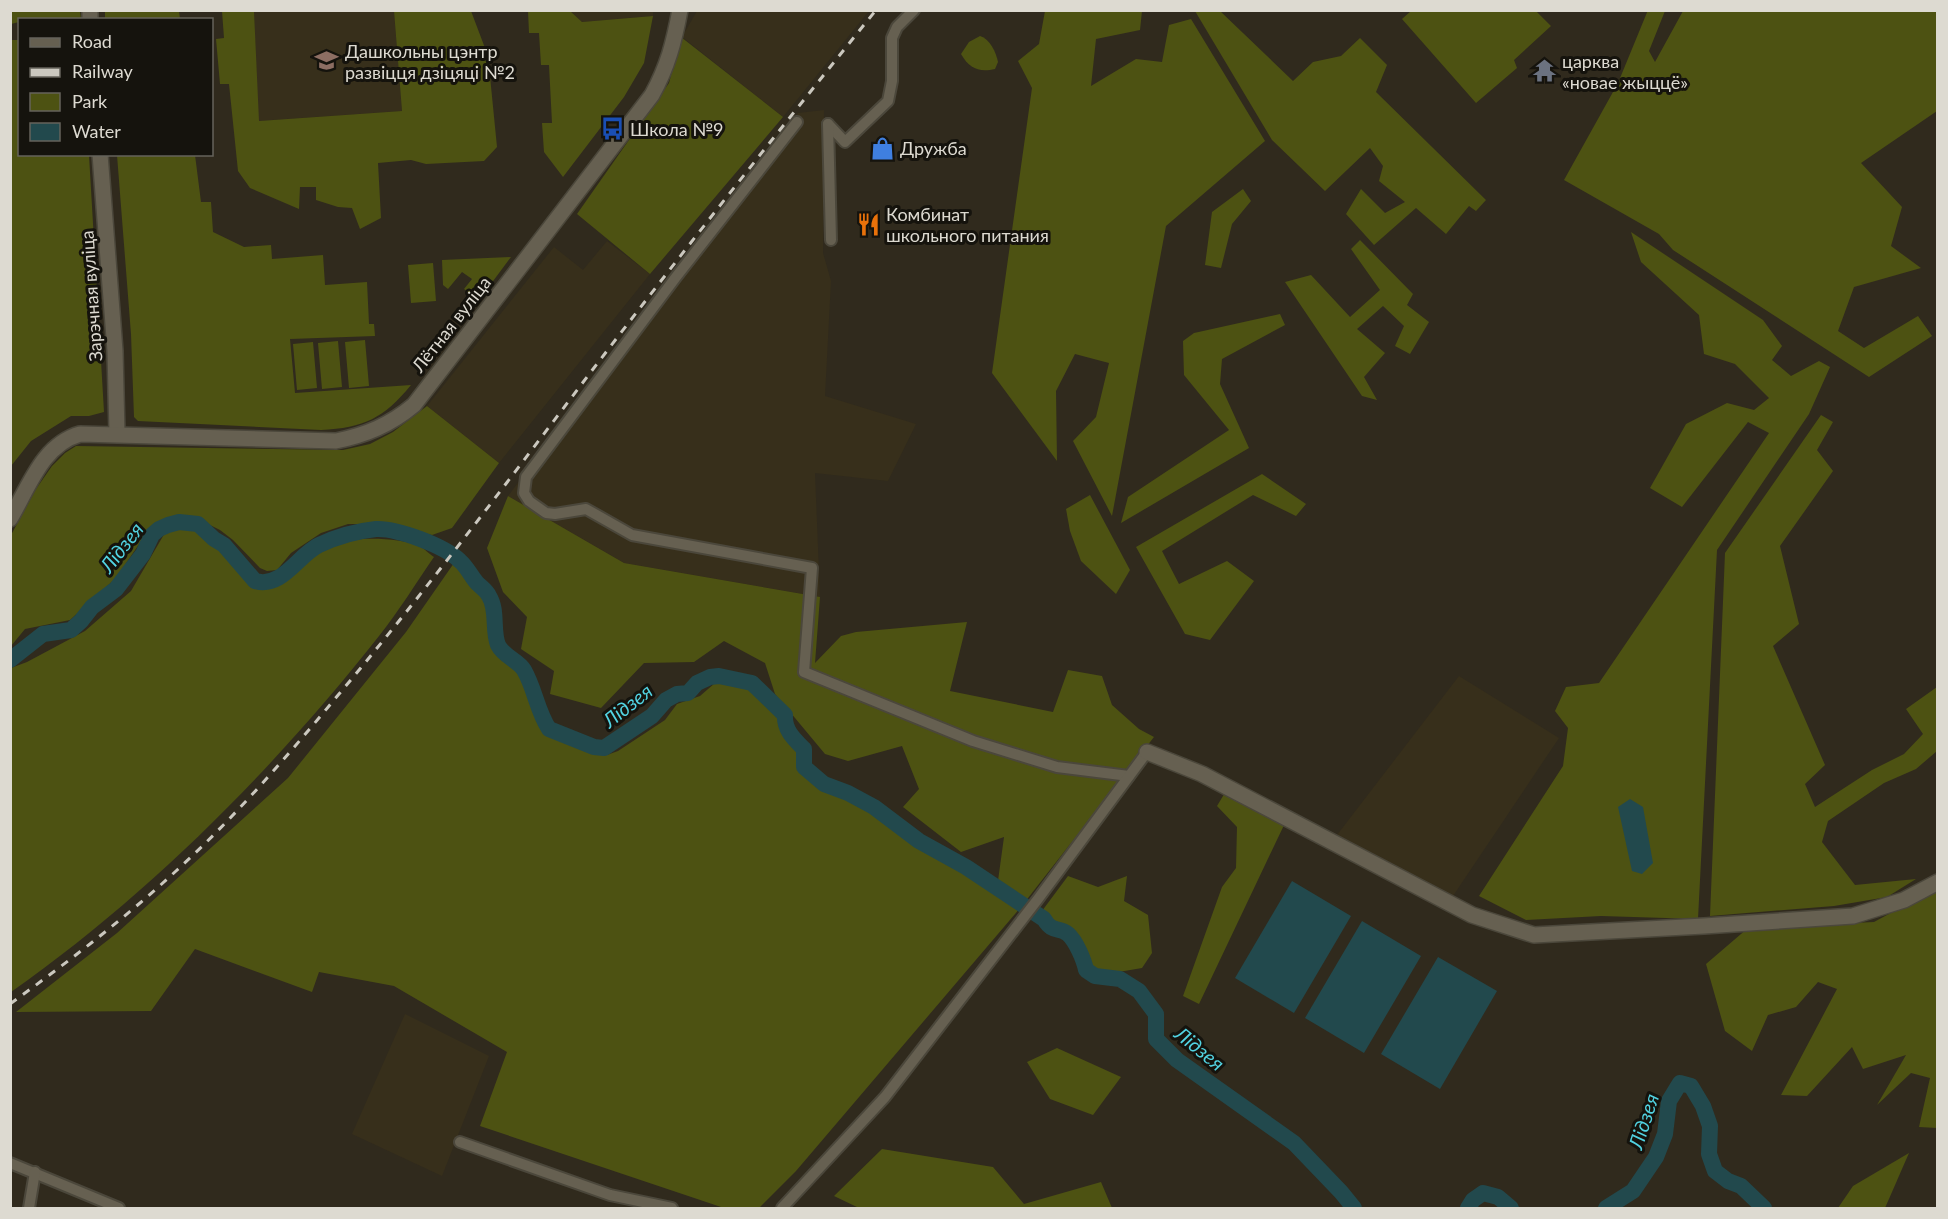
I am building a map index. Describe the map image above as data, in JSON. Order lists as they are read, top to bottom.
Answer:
{
  "streets": {
    "street": ["Зарэчная вуліца", "Лётная вуліца"]
  },
  "crossings": [
    ["Зарэчная вуліца", "Лётная вуліца"]
  ],
  "water": ["Лідзея"],
  "places": {
    "school or university": ["Дашкольны цэнтр развіцця дзіцяці №2"],
    "temple": ["царква «новае жыццё»"],
    "bus stop": ["Школа №9"],
    "shop": ["Дружба"],
    "restaurant": ["Комбинат школьного питания"]
  },
  "legend": [
    "Road",
    "Railway",
    "Park",
    "Water"
  ]
}
